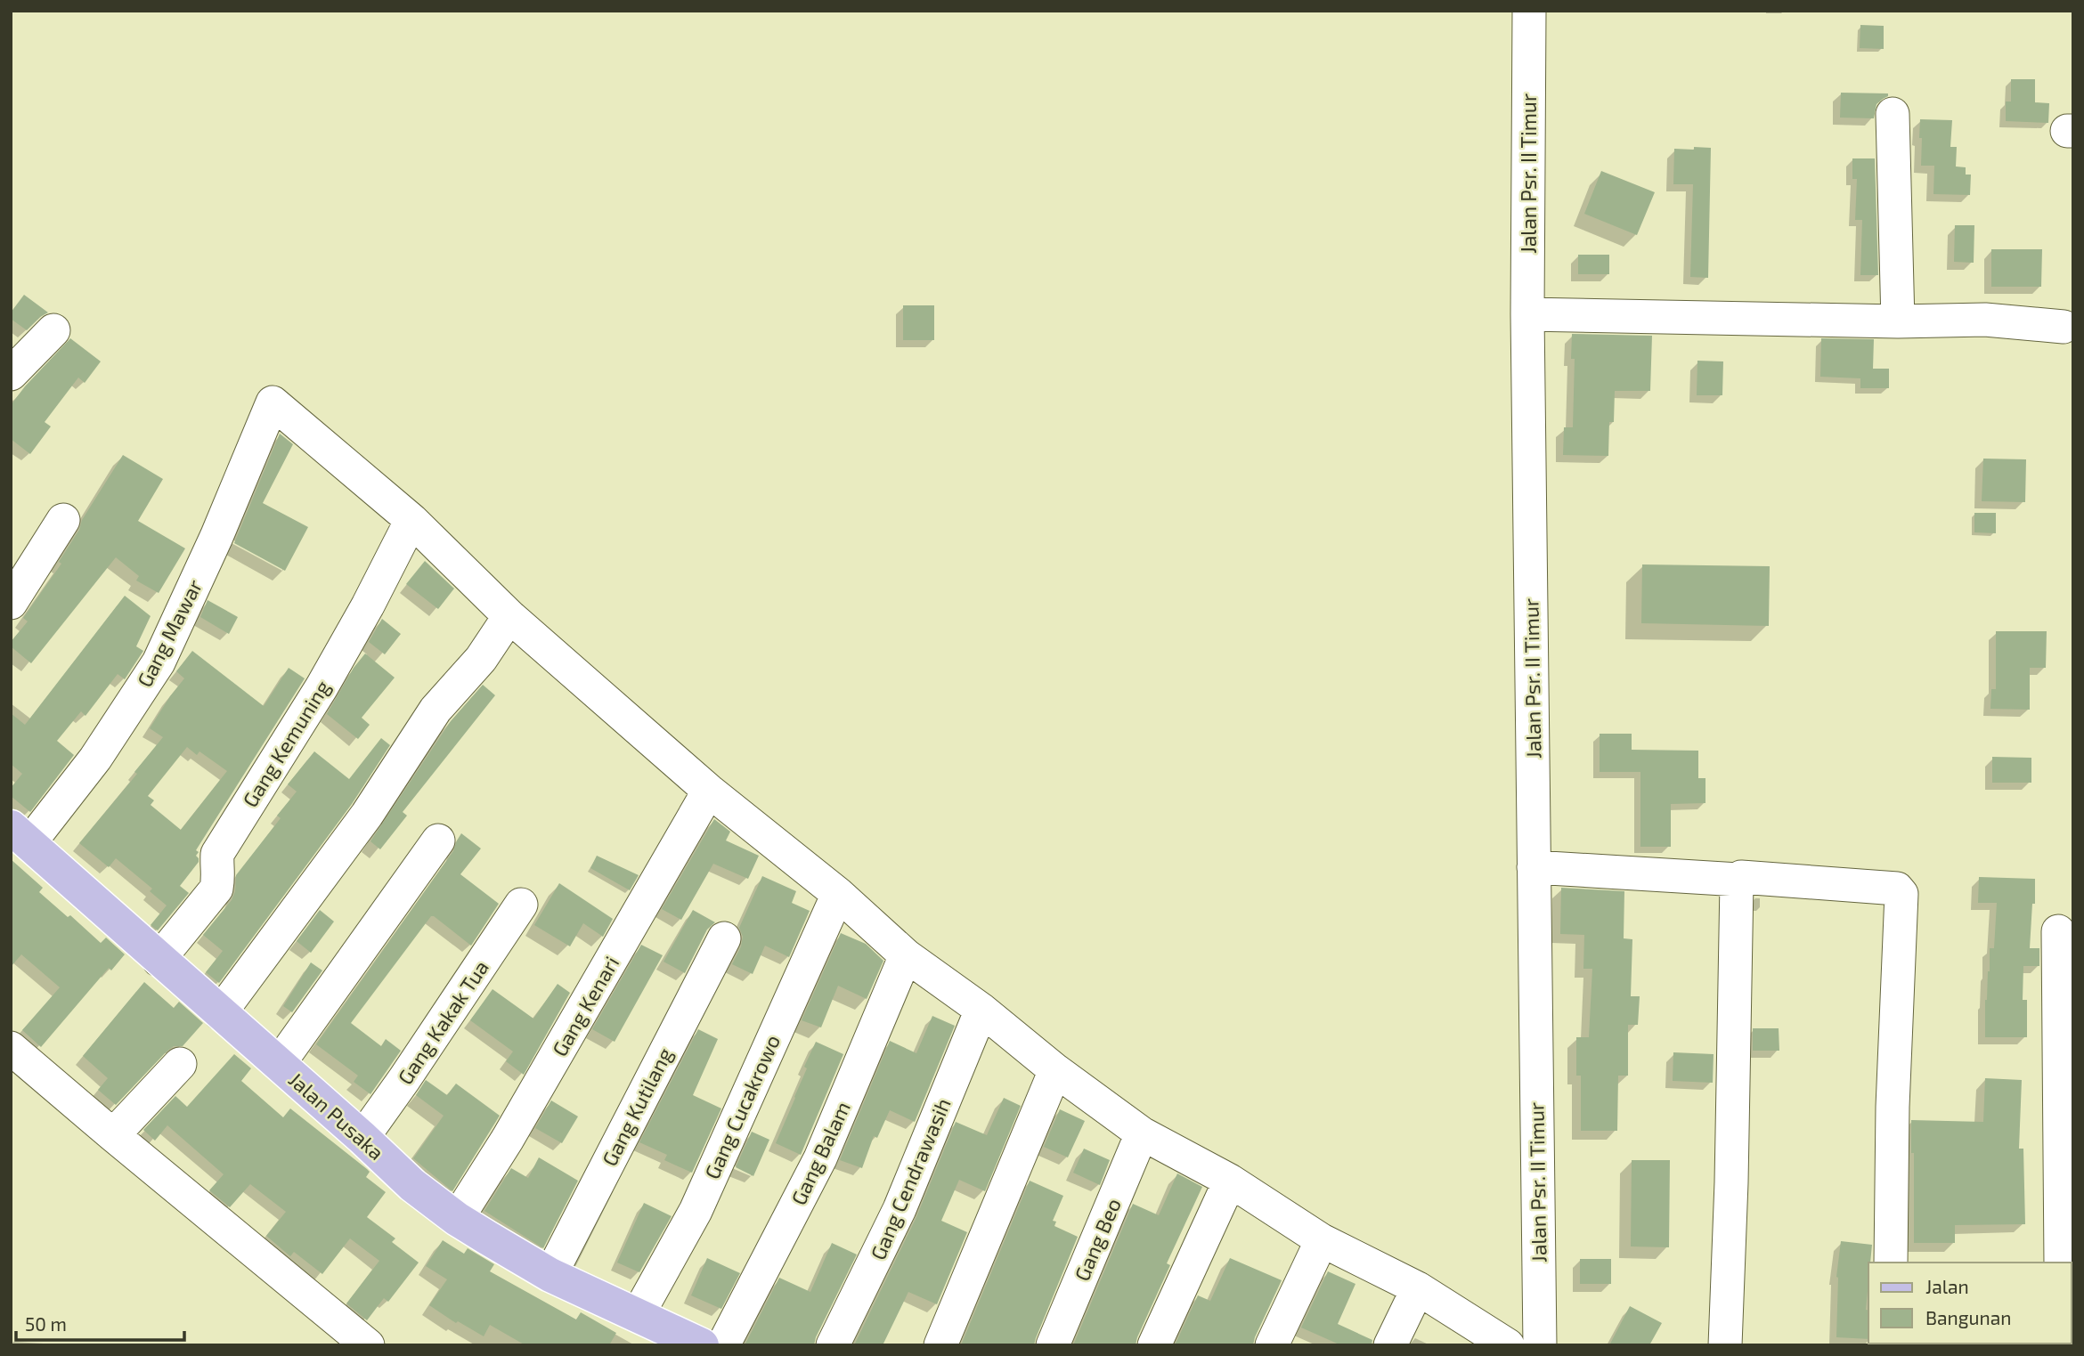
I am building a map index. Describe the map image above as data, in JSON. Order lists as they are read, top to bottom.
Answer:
{
  "streets": {
    "main road": ["Jalan Pusaka"],
    "street": [
      "Jalan Psr. II Timur",
      "Gang Mawar",
      "Gang Kemuning",
      "Gang Kenari",
      "Gang Kakak Tua",
      "Gang Kutilang",
      "Gang Cucakrowo",
      "Gang Balam",
      "Gang Cendrawasih",
      "Gang Beo"
    ]
  },
  "crossings": [
    ["Gang Mawar", "Gang Kemuning"],
    ["Gang Mawar", "Jalan Pusaka"],
    ["Gang Kemuning", "Jalan Pusaka"],
    ["Gang Kenari", "Jalan Pusaka"],
    ["Gang Kakak Tua", "Jalan Pusaka"],
    ["Gang Kutilang", "Jalan Pusaka"],
    ["Gang Cucakrowo", "Jalan Pusaka"]
  ],
  "legend": ["Jalan", "Bangunan"],
  "scale_bar": "50 m"
}
